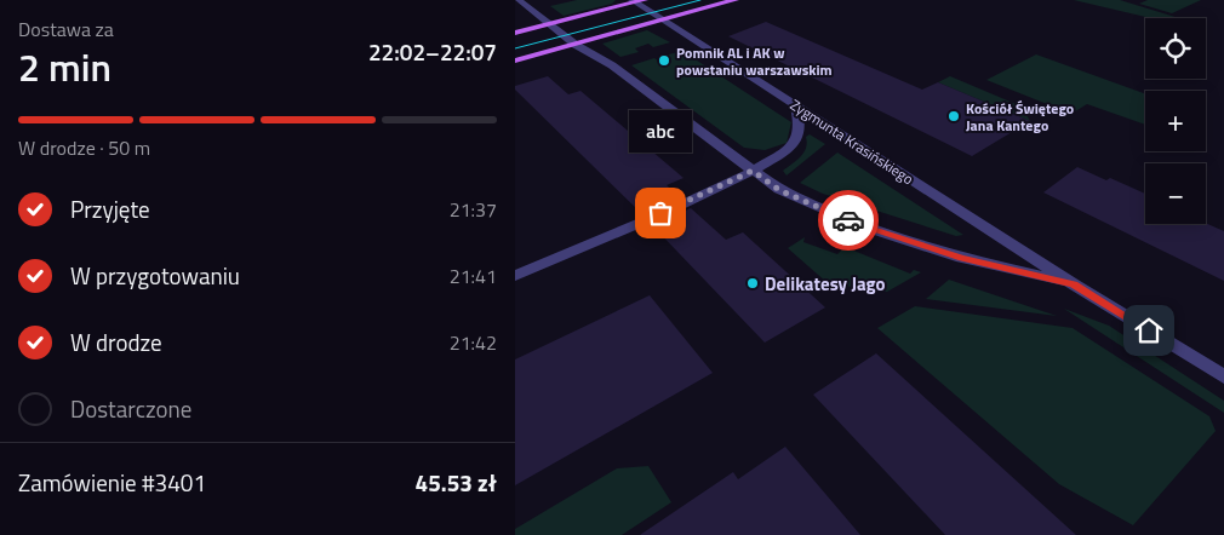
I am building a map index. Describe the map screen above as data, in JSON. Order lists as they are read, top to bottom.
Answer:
{
  "streets": {
    "street": ["Zygmunta Krasińskiego"]
  },
  "places": [
    "Pomnik AL i AK w powstaniu warszawskim",
    "Kościół Świętego Jana Kantego",
    "abc",
    "Delikatesy Jago"
  ],
  "page": {
    "heading": ["2 min", "Dostawa za", "22:02–22:07"],
    "panel": ["Zamówienie #3401", "45.53 zł"],
    "map_buttons": ["+", "−"],
    "bar": "W drodze · 50 m",
    "bubble": "abc",
    "list": [
      ["Przyjęte", "21:37"],
      ["W przygotowaniu", "21:41"],
      ["W drodze", "21:42"],
      "Dostarczone"
    ]
  }
}
